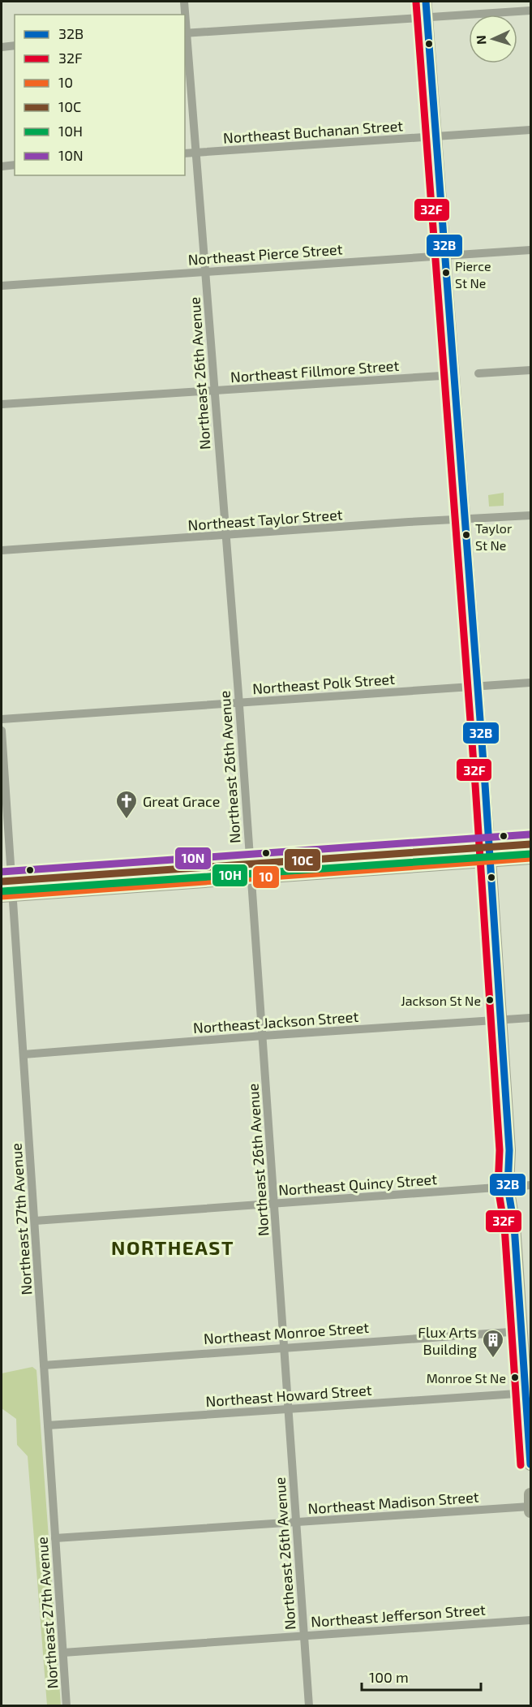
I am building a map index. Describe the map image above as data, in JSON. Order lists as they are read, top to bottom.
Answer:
{
  "streets": {
    "street": [
      "Northeast Buchanan Street",
      "Northeast Pierce Street",
      "Northeast Fillmore Street",
      "Northeast 26th Avenue",
      "Northeast Taylor Street",
      "Northeast Polk Street",
      "Northeast Jackson Street",
      "Northeast Quincy Street",
      "Northeast 27th Avenue",
      "Northeast Monroe Street",
      "Northeast Howard Street",
      "Northeast Madison Street",
      "Northeast Jefferson Street"
    ]
  },
  "crossings": [
    ["Northeast Buchanan Street", "Northeast 26th Avenue"],
    ["Northeast Pierce Street", "Northeast 26th Avenue"],
    ["Northeast Fillmore Street", "Northeast 26th Avenue"],
    ["Northeast 26th Avenue", "Northeast Taylor Street"],
    ["Northeast 26th Avenue", "Northeast Polk Street"],
    ["Northeast 26th Avenue", "Northeast Jackson Street"],
    ["Northeast 26th Avenue", "Northeast Quincy Street"],
    ["Northeast 26th Avenue", "Northeast Monroe Street"],
    ["Northeast 26th Avenue", "Northeast Howard Street"],
    ["Northeast 26th Avenue", "Northeast Madison Street"],
    ["Northeast 26th Avenue", "Northeast Jefferson Street"],
    ["Northeast Jackson Street", "Northeast 27th Avenue"],
    ["Northeast Quincy Street", "Northeast 27th Avenue"],
    ["Northeast 27th Avenue", "Northeast Monroe Street"],
    ["Northeast 27th Avenue", "Northeast Howard Street"],
    ["Northeast 27th Avenue", "Northeast Madison Street"],
    ["Northeast 27th Avenue", "Northeast Jefferson Street"]
  ],
  "districts": ["NORTHEAST"],
  "places": {
    "other": [
      "Pierce St Ne",
      "Taylor St Ne",
      "Jackson St Ne",
      "Monroe St Ne"
    ],
    "church": ["Great Grace"],
    "building": ["Flux Arts Building"]
  },
  "lines": [
    "transit line 32B",
    "transit line 32F",
    "transit line 10N",
    "transit line 10C",
    "transit line 10H",
    "transit line 10"
  ],
  "legend": [
    "32B",
    "32F",
    "10",
    "10C",
    "10H",
    "10N"
  ],
  "scale_bar": "100 m",
  "north": "left"
}
